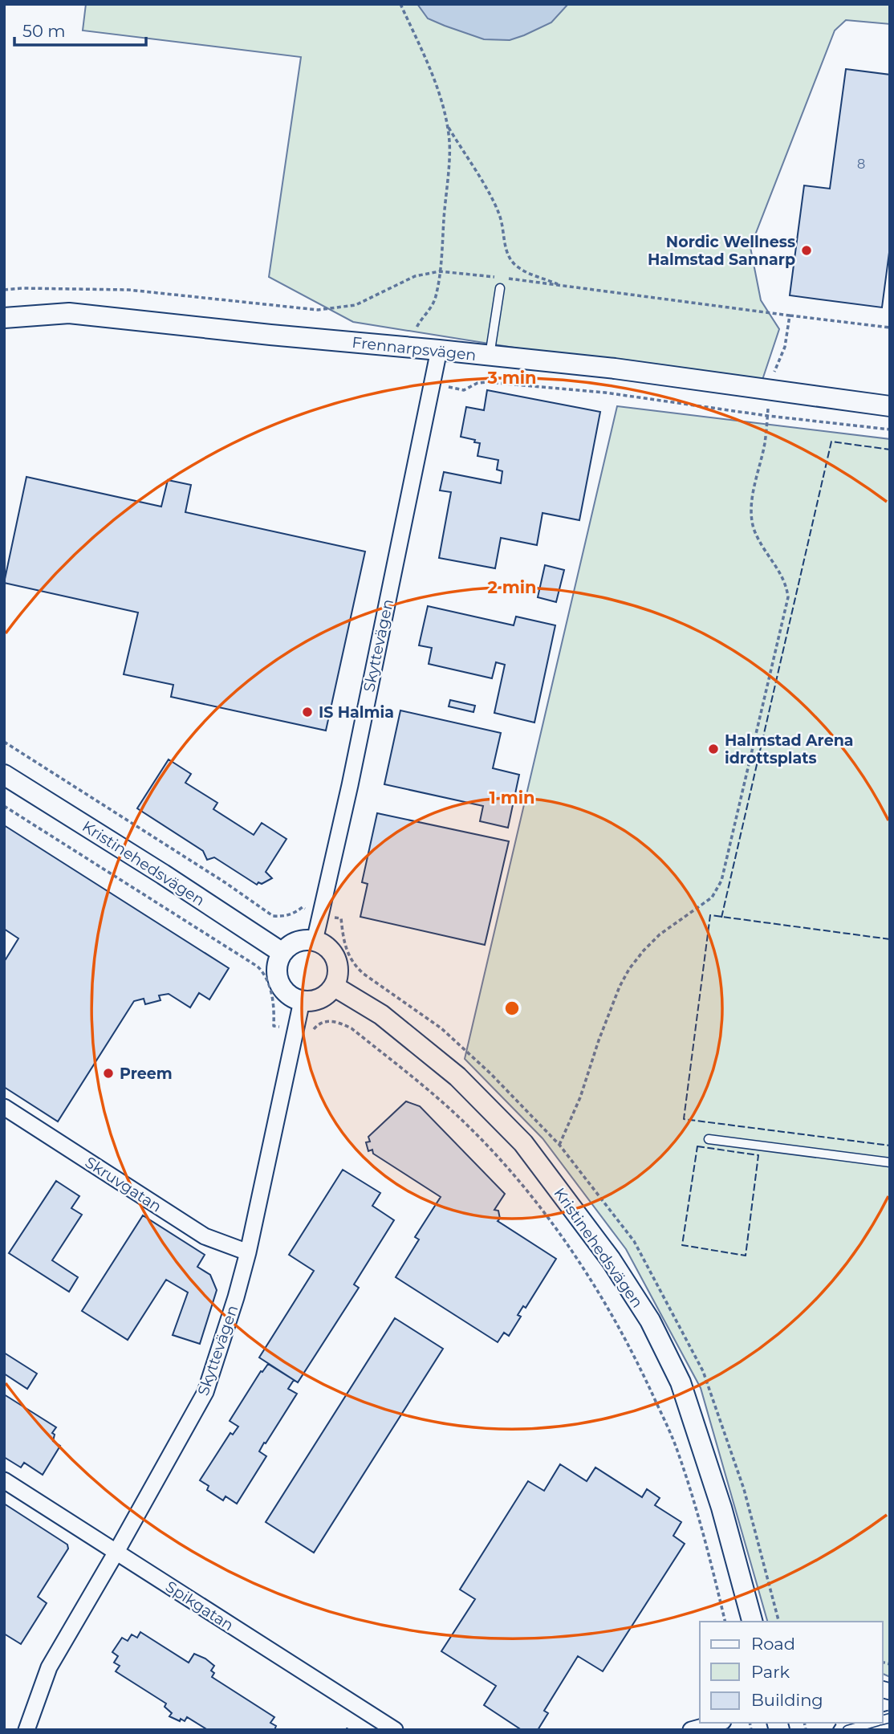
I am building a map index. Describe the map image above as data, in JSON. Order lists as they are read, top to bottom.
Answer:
{
  "streets": {
    "street": [
      "Frennarpsvägen",
      "Skyttevägen",
      "Kristinehedsvägen",
      "Skruvgatan",
      "Spikgatan"
    ]
  },
  "crossings": [
    ["Frennarpsvägen", "Skyttevägen"],
    ["Skyttevägen", "Kristinehedsvägen"],
    ["Skyttevägen", "Skruvgatan"],
    ["Skyttevägen", "Spikgatan"]
  ],
  "places": [
    "Nordic Wellness Halmstad Sannarp",
    "IS Halmia",
    "Halmstad Arena idrottsplats",
    "Preem"
  ],
  "house_numbers": ["8"],
  "legend": ["Road", "Park", "Building"],
  "scale_bar": "50 m",
  "rings": ["3 min", "2 min", "1 min"]
}
